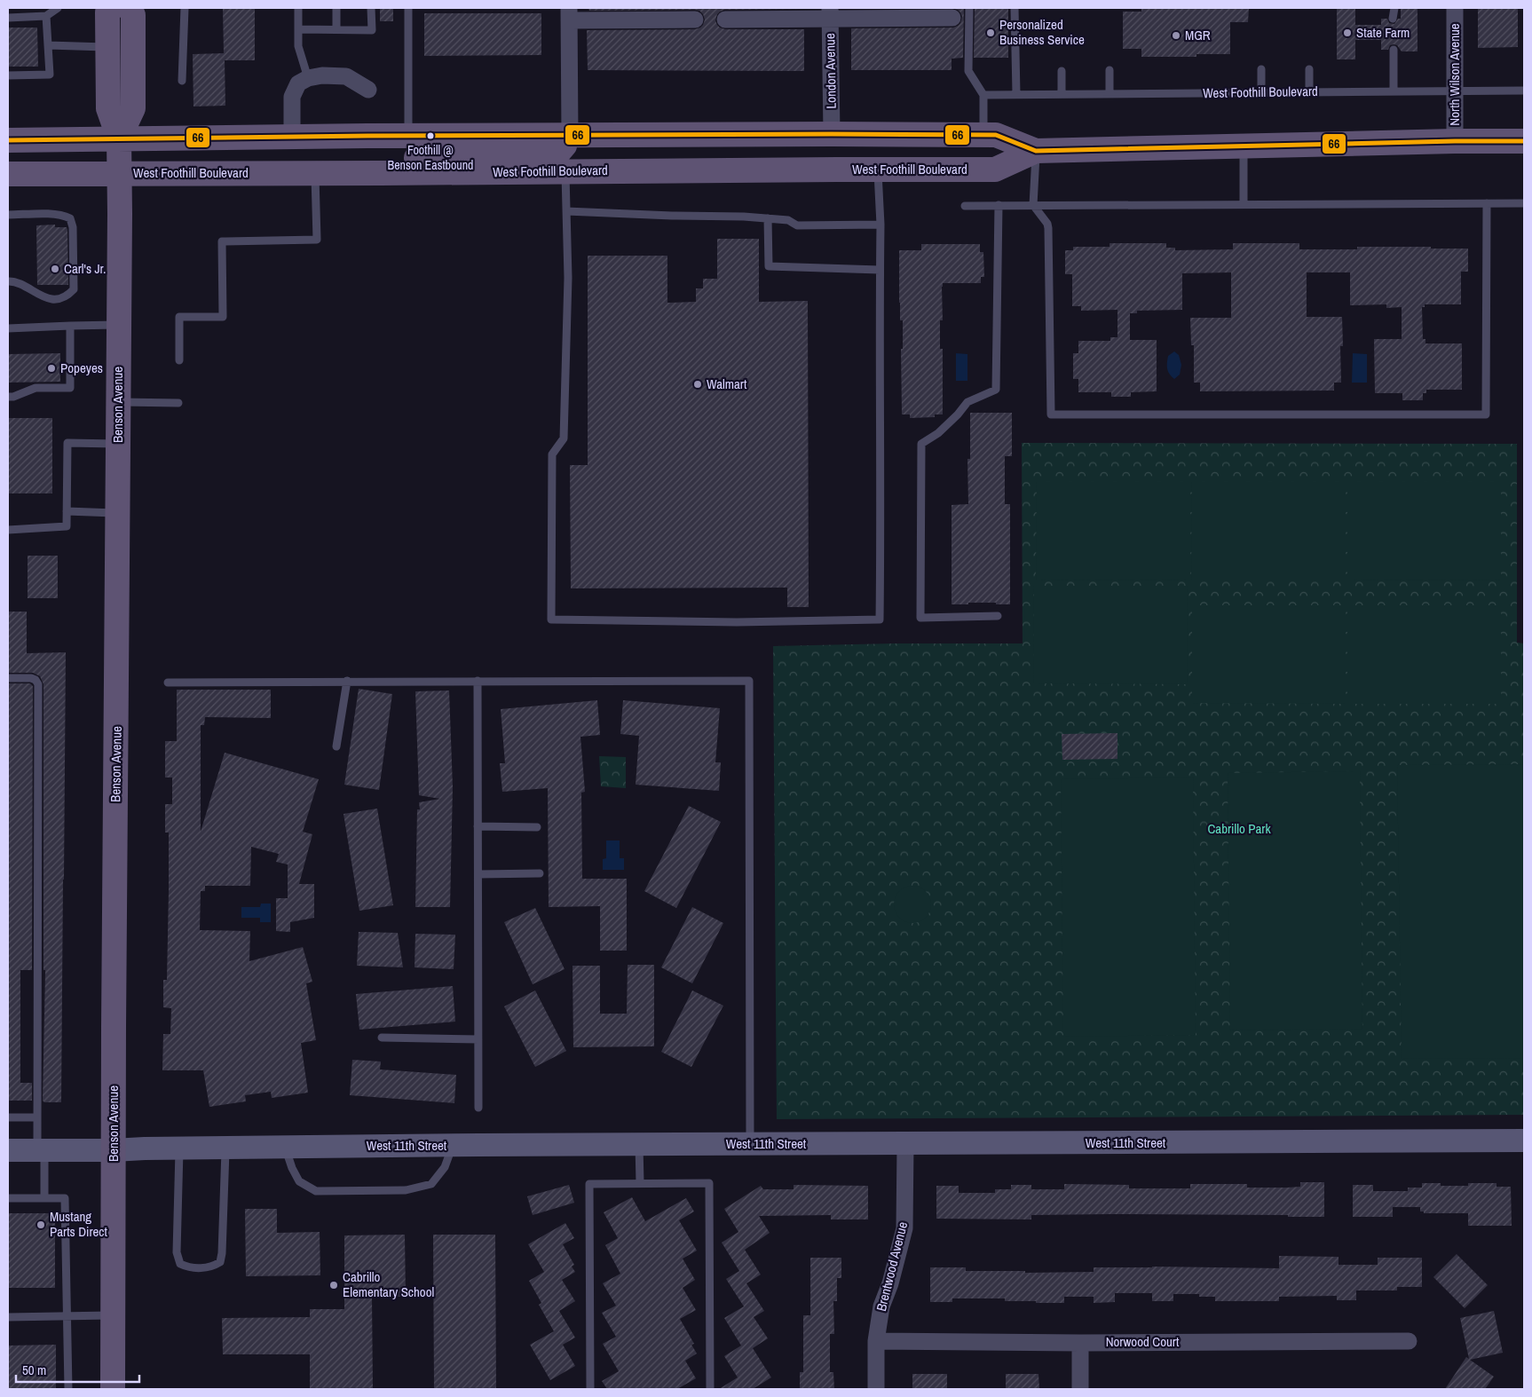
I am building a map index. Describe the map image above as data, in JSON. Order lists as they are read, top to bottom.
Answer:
{
  "streets": {
    "main road": ["West Foothill Boulevard", "Benson Avenue"],
    "street": [
      "London Avenue",
      "North Wilson Avenue",
      "West 11th Street",
      "Brentwood Avenue",
      "Norwood Court"
    ]
  },
  "crossings": [
    ["London Avenue", "West Foothill Boulevard"],
    ["North Wilson Avenue", "West Foothill Boulevard"],
    ["West Foothill Boulevard", "Benson Avenue"],
    ["Benson Avenue", "West 11th Street"],
    ["West 11th Street", "Brentwood Avenue"],
    ["Brentwood Avenue", "Norwood Court"]
  ],
  "parks": ["Cabrillo Park"],
  "places": [
    "Personalized Business Service",
    "State Farm",
    "MGR",
    "Foothill @ Benson Eastbound",
    "Carl's Jr.",
    "Popeyes",
    "Walmart",
    "Mustang Parts Direct",
    "Cabrillo Elementary School"
  ],
  "lines": ["transit line 66"],
  "scale_bar": "50 m"
}
